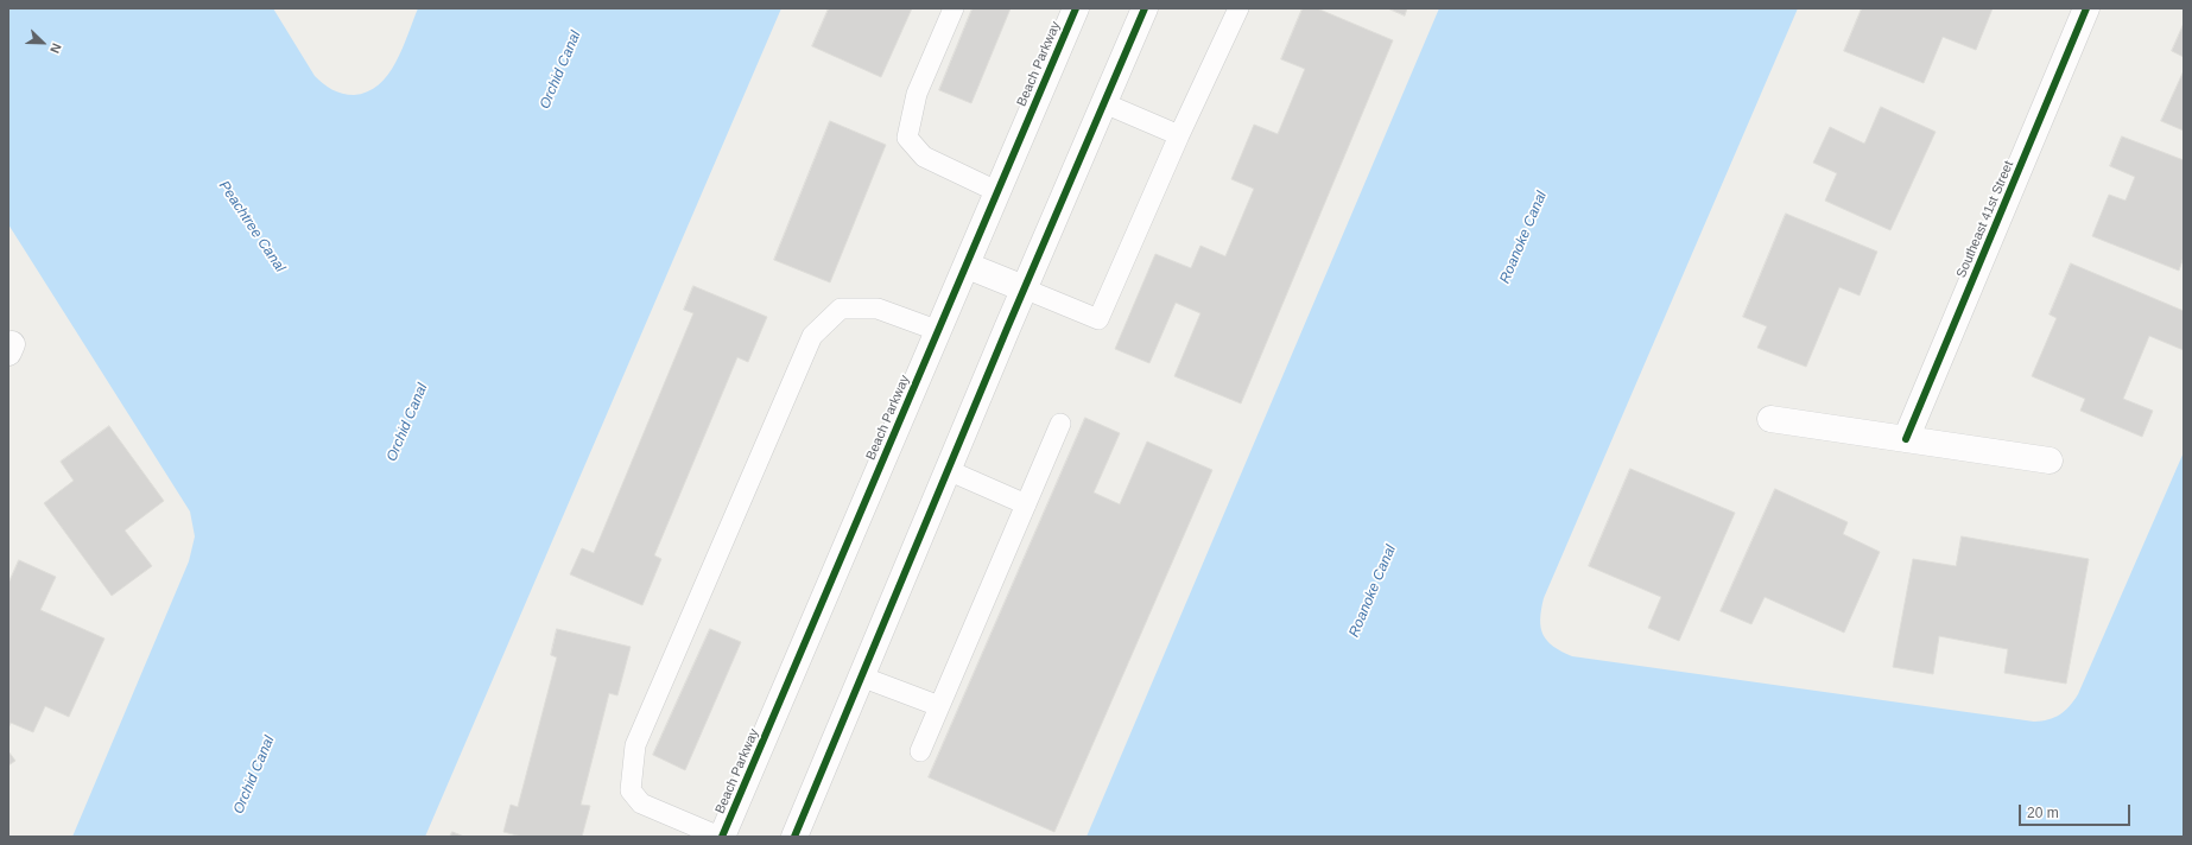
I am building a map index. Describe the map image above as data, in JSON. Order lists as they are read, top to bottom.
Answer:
{
  "streets": {
    "street": ["Beach Parkway", "Southeast 41st Street"]
  },
  "water": ["Orchid Canal", "Peachtree Canal", "Roanoke Canal"],
  "scale_bar": "20 m",
  "north": "bottom right"
}
